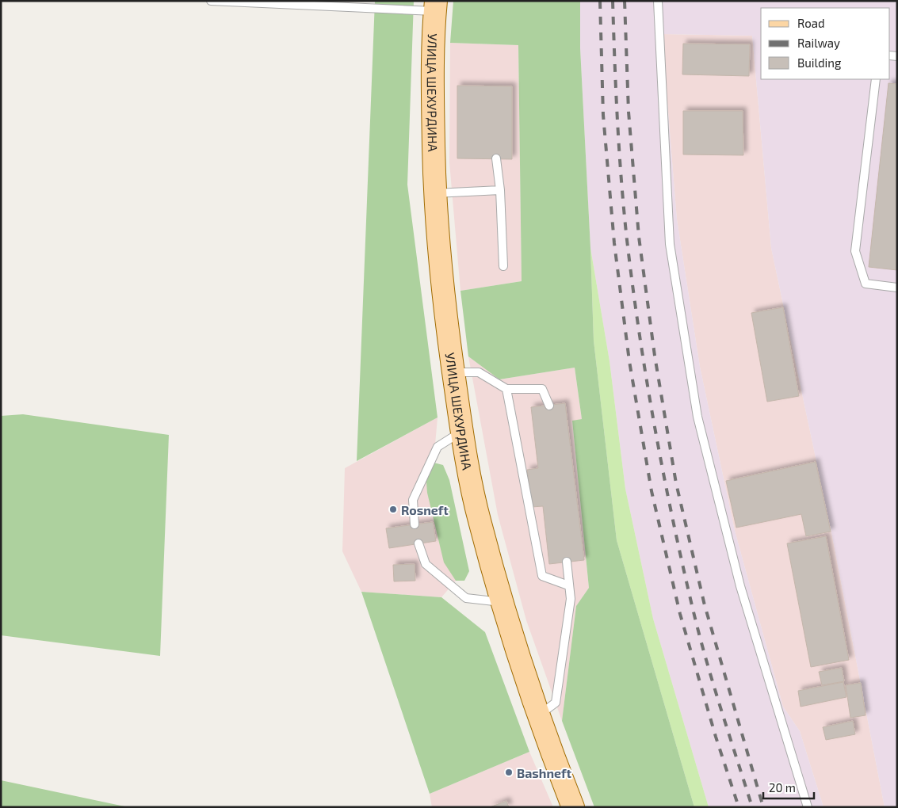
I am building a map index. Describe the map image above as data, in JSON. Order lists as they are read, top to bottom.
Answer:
{
  "streets": {
    "main road": ["УЛИЦА ШЕХУРДИНА"]
  },
  "places": ["Rosneft", "Bashneft"],
  "legend": ["Road", "Railway", "Building"],
  "scale_bar": "20 m"
}
